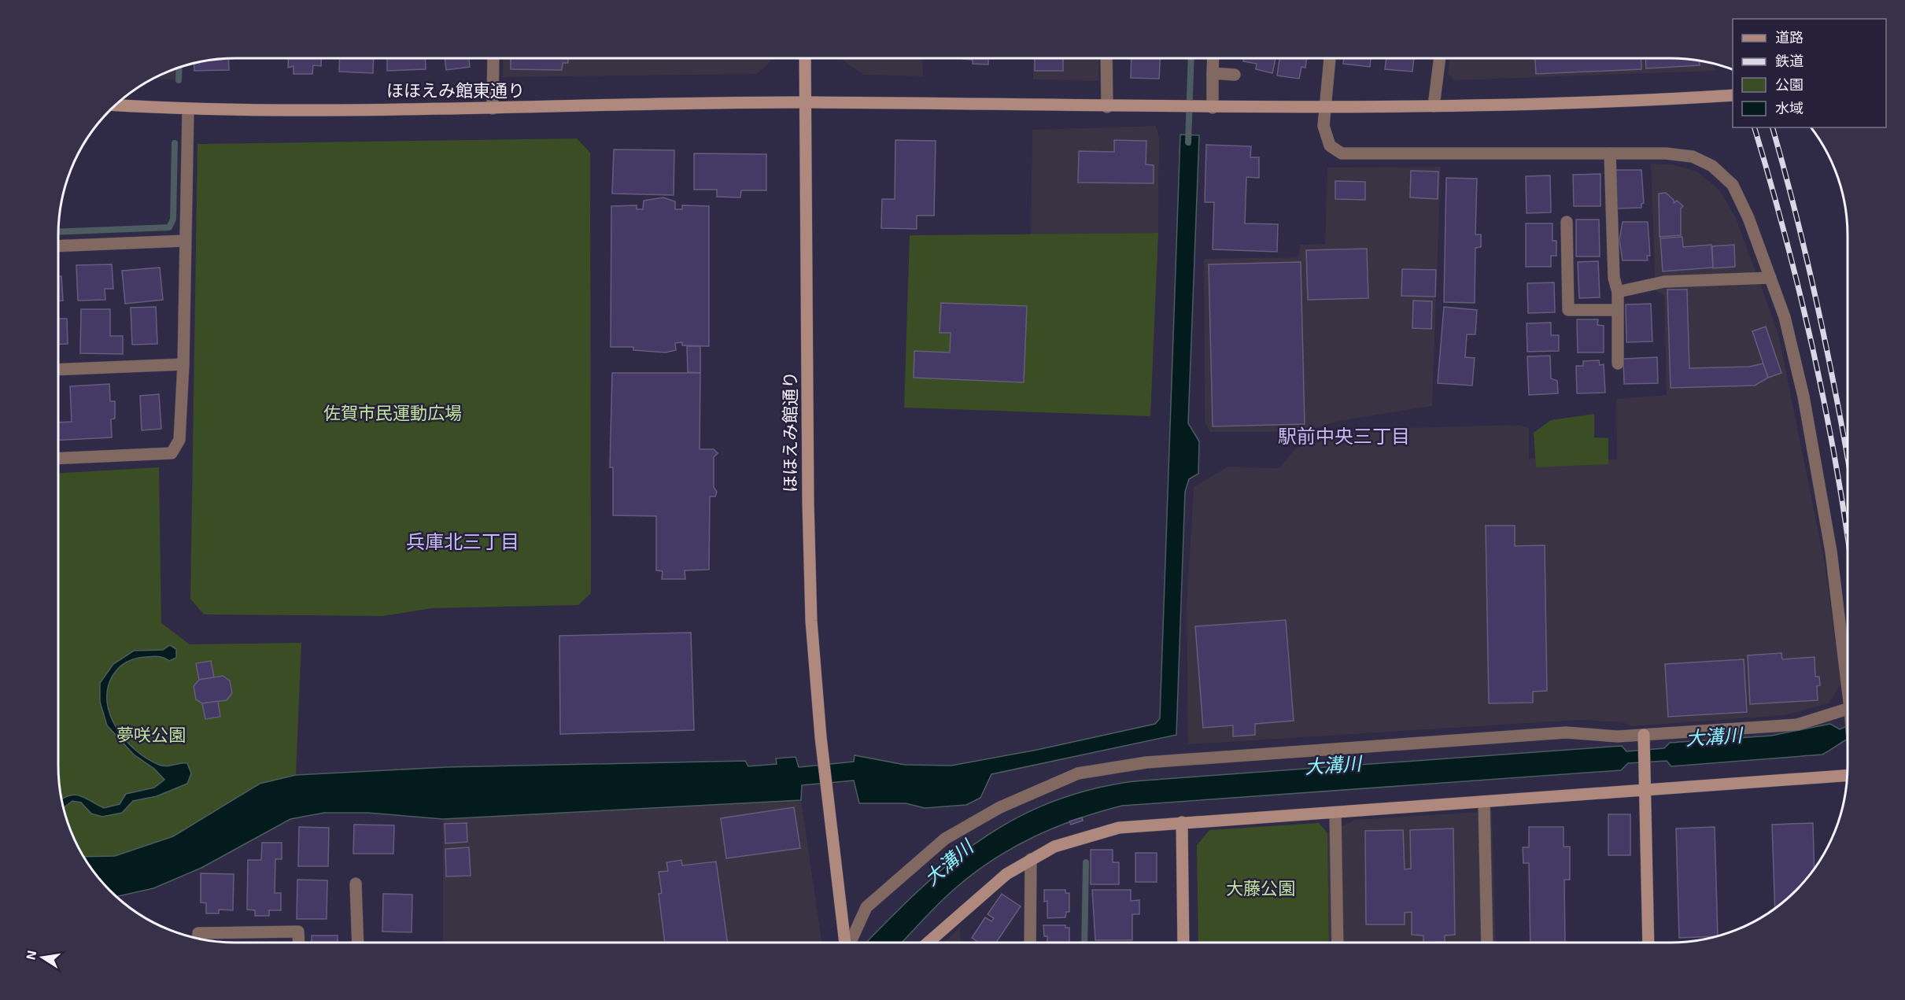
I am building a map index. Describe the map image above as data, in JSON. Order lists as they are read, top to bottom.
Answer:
{
  "streets": {
    "street": ["ほほえみ館東通り", "ほほえみ館通り"]
  },
  "crossings": [
    ["ほほえみ館東通り", "ほほえみ館通り"]
  ],
  "districts": ["駅前中央三丁目", "兵庫北三丁目"],
  "water": ["大溝川"],
  "parks": ["佐賀市民運動広場", "夢咲公園", "大藤公園"],
  "legend": [
    "道路",
    "鉄道",
    "公園",
    "水域"
  ],
  "north": "left"
}
